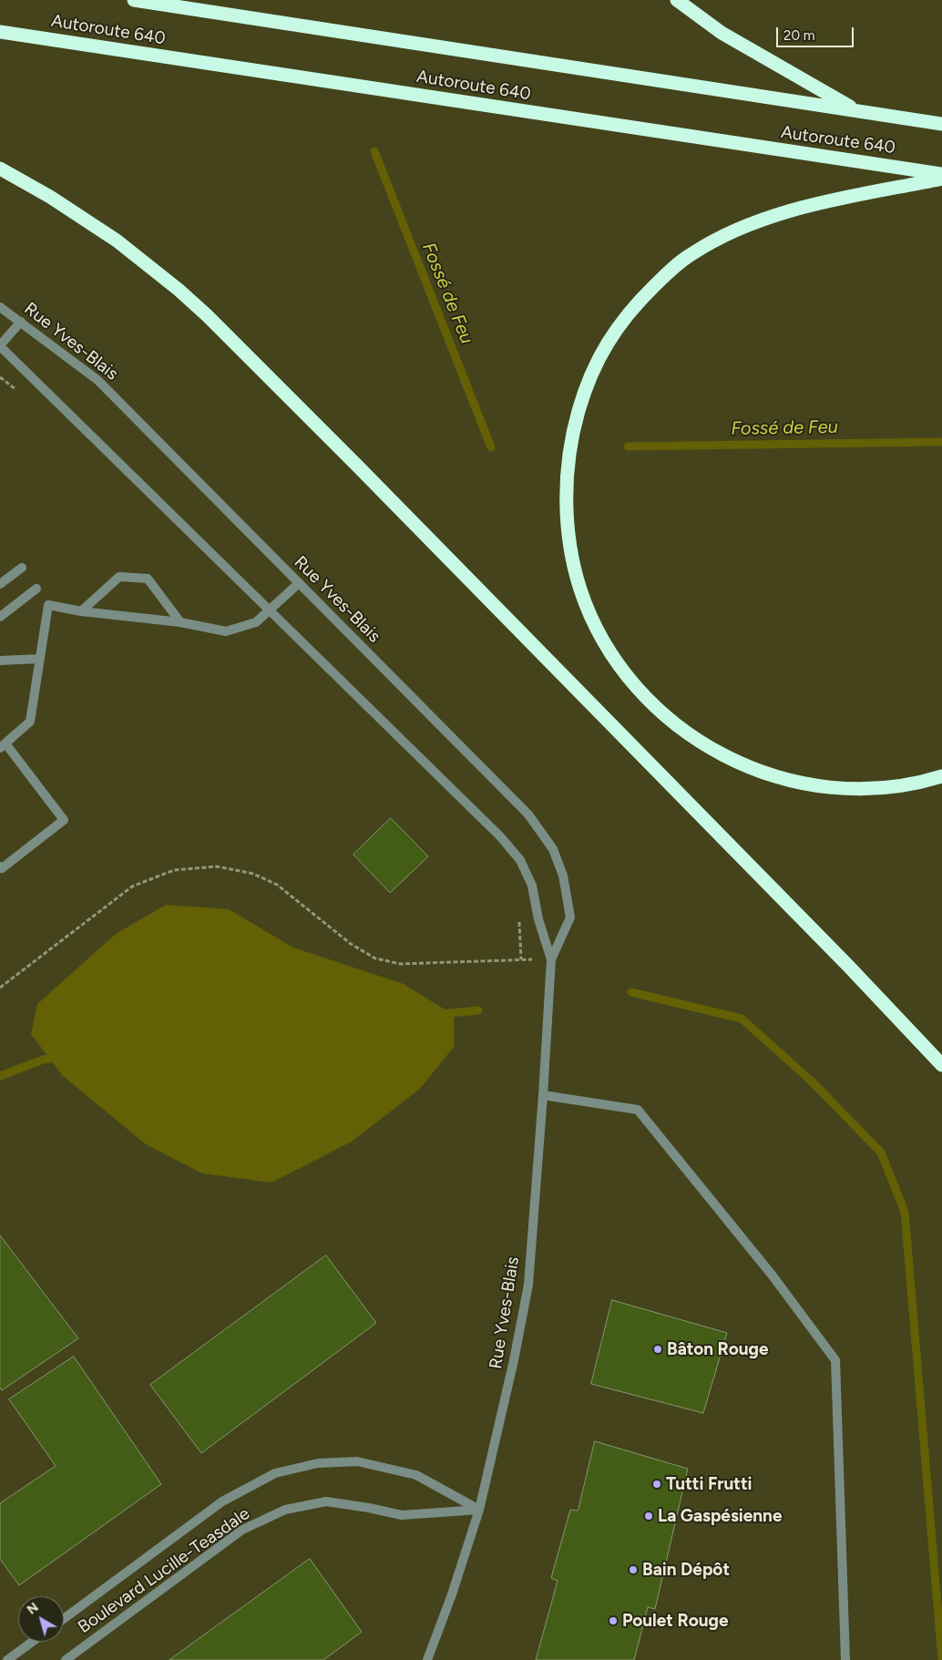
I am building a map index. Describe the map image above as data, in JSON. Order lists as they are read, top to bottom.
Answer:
{
  "streets": {
    "highway": ["Autoroute 640"],
    "street": ["Rue Yves-Blais", "Boulevard Lucille-Teasdale"]
  },
  "crossings": [
    ["Rue Yves-Blais", "Boulevard Lucille-Teasdale"]
  ],
  "water": ["Fossé de Feu"],
  "places": [
    "Bâton Rouge",
    "Tutti Frutti",
    "La Gaspésienne",
    "Bain Dépôt",
    "Poulet Rouge"
  ],
  "scale_bar": "20 m",
  "north": "top left"
}
